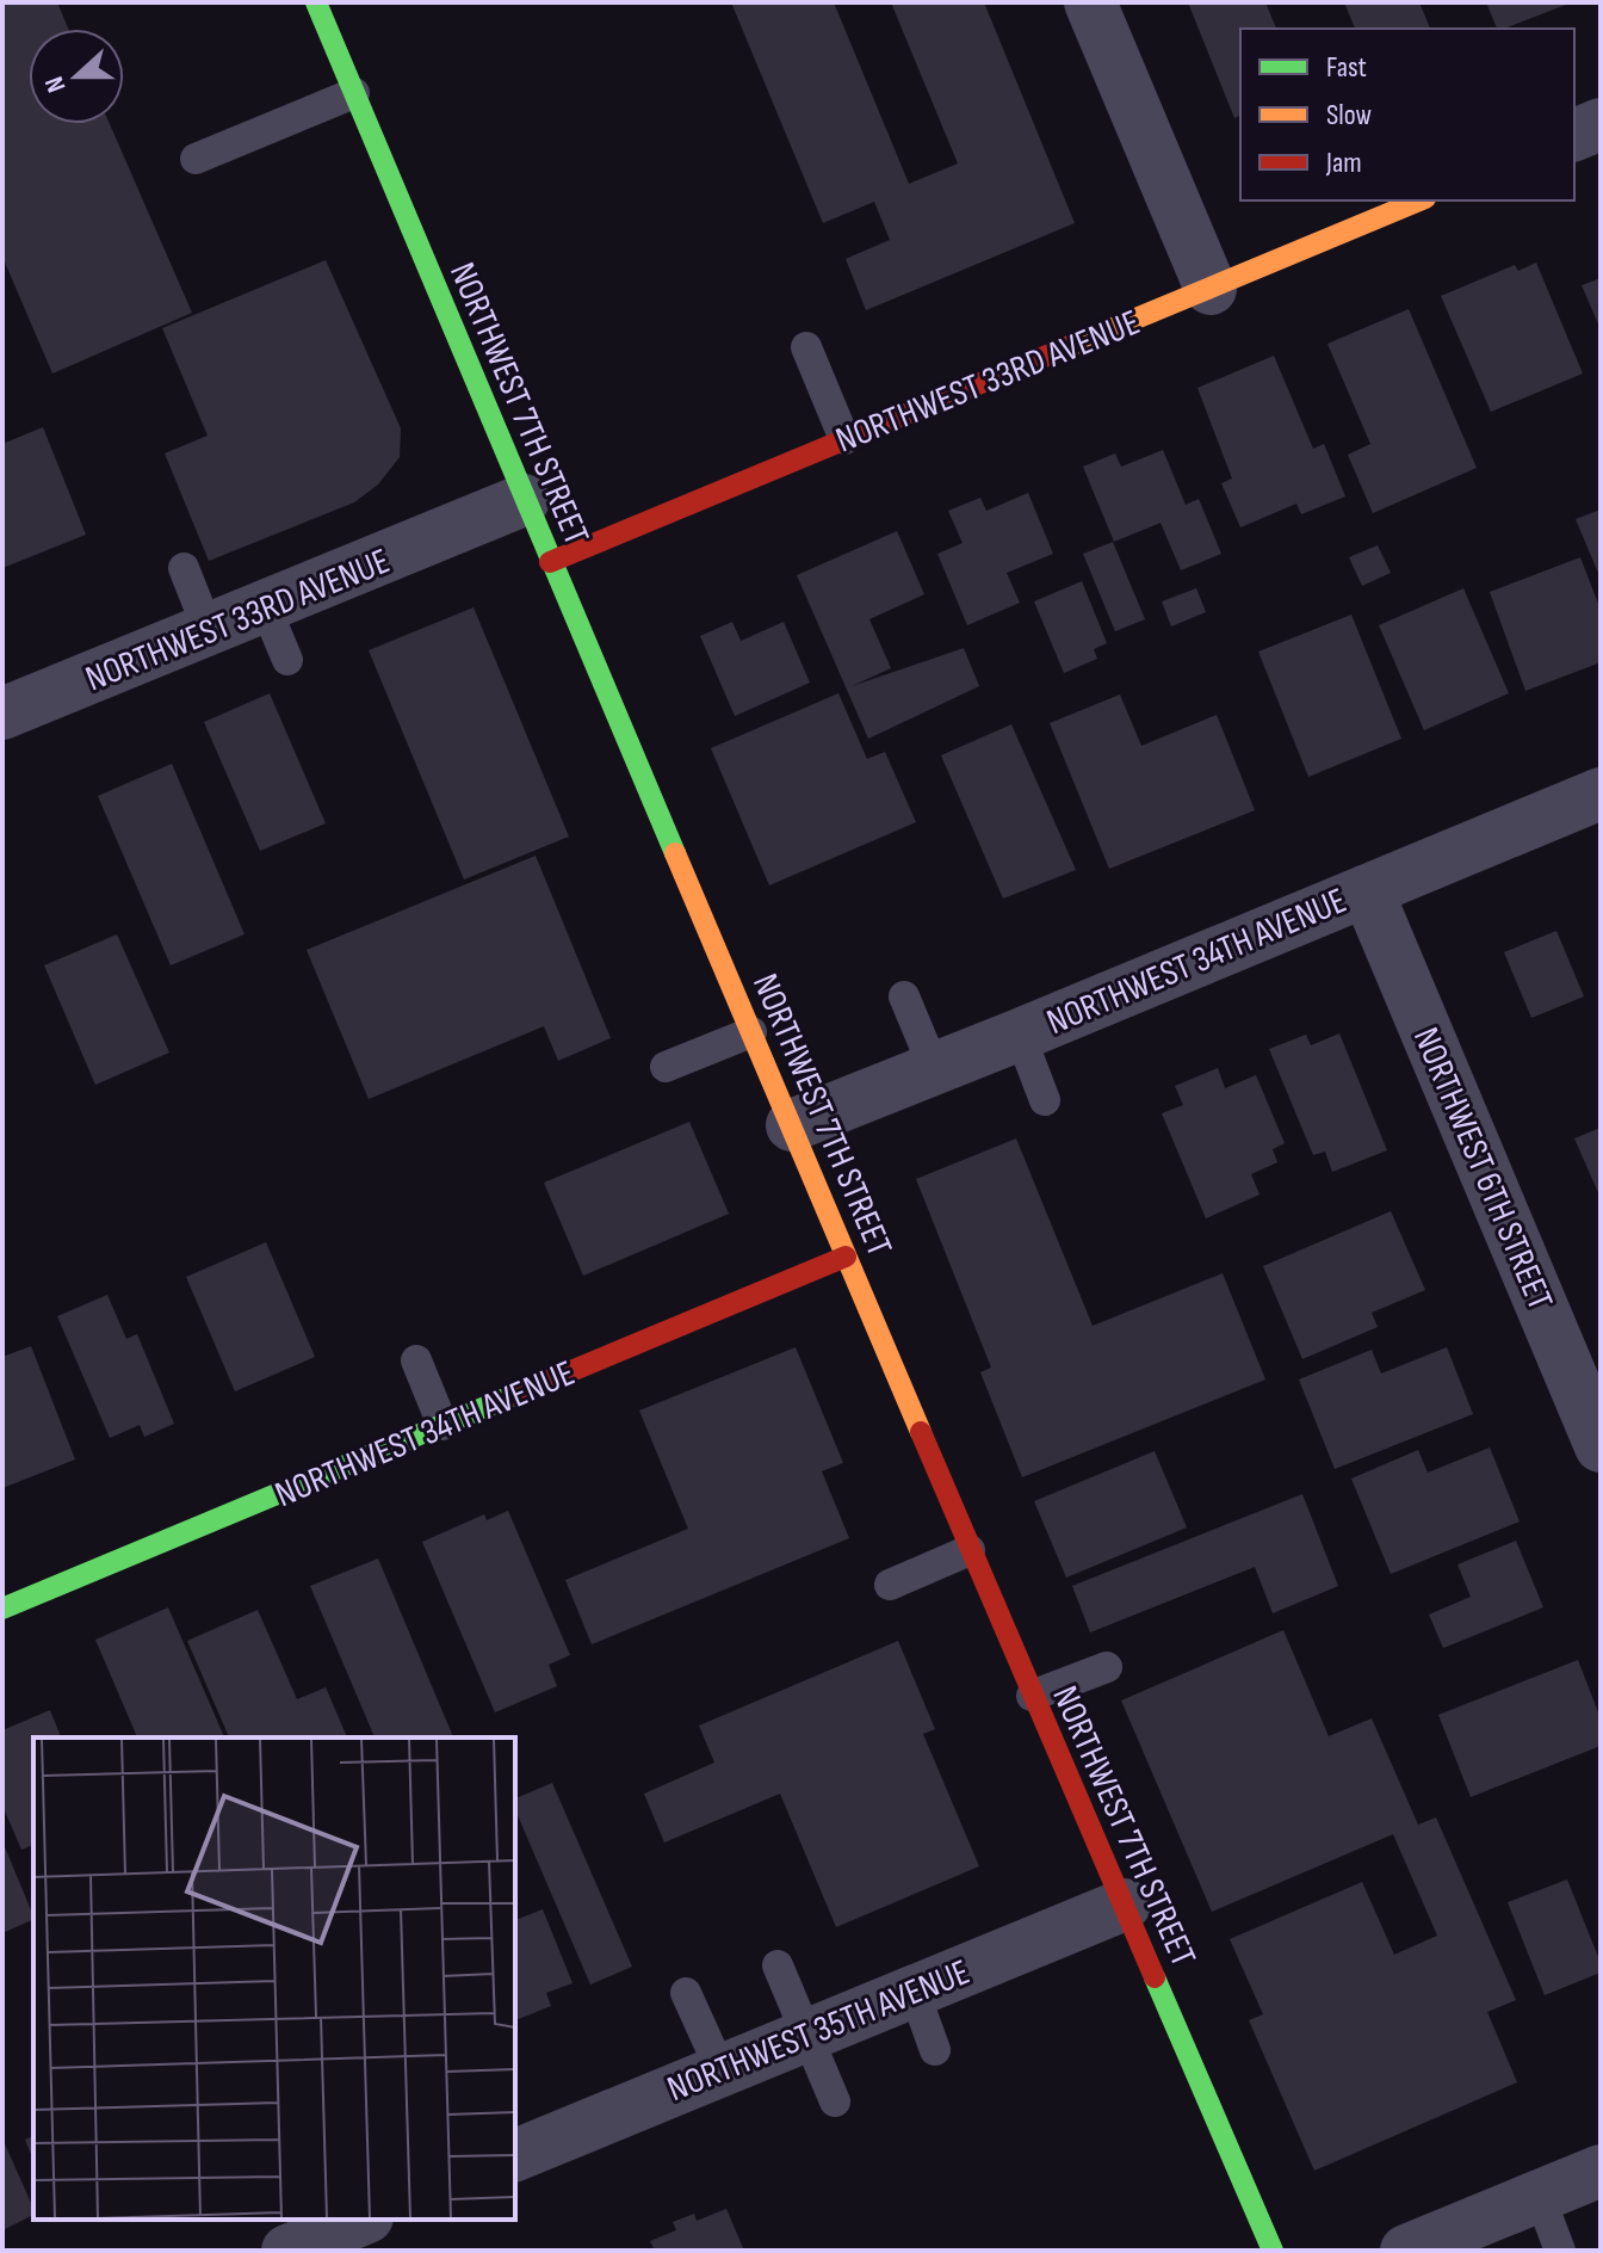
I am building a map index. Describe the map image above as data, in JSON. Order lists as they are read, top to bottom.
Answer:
{
  "streets": {
    "main road": ["NORTHWEST 33RD AVENUE", "NORTHWEST 7TH STREET", "NORTHWEST 34TH AVENUE"],
    "street": ["NORTHWEST 6TH STREET", "NORTHWEST 35TH AVENUE"]
  },
  "crossings": [
    ["NORTHWEST 33RD AVENUE", "NORTHWEST 7TH STREET"],
    ["NORTHWEST 7TH STREET", "NORTHWEST 34TH AVENUE"],
    ["NORTHWEST 7TH STREET", "NORTHWEST 35TH AVENUE"],
    ["NORTHWEST 34TH AVENUE", "NORTHWEST 6TH STREET"]
  ],
  "legend": ["Fast", "Slow", "Jam"],
  "north": "left"
}
